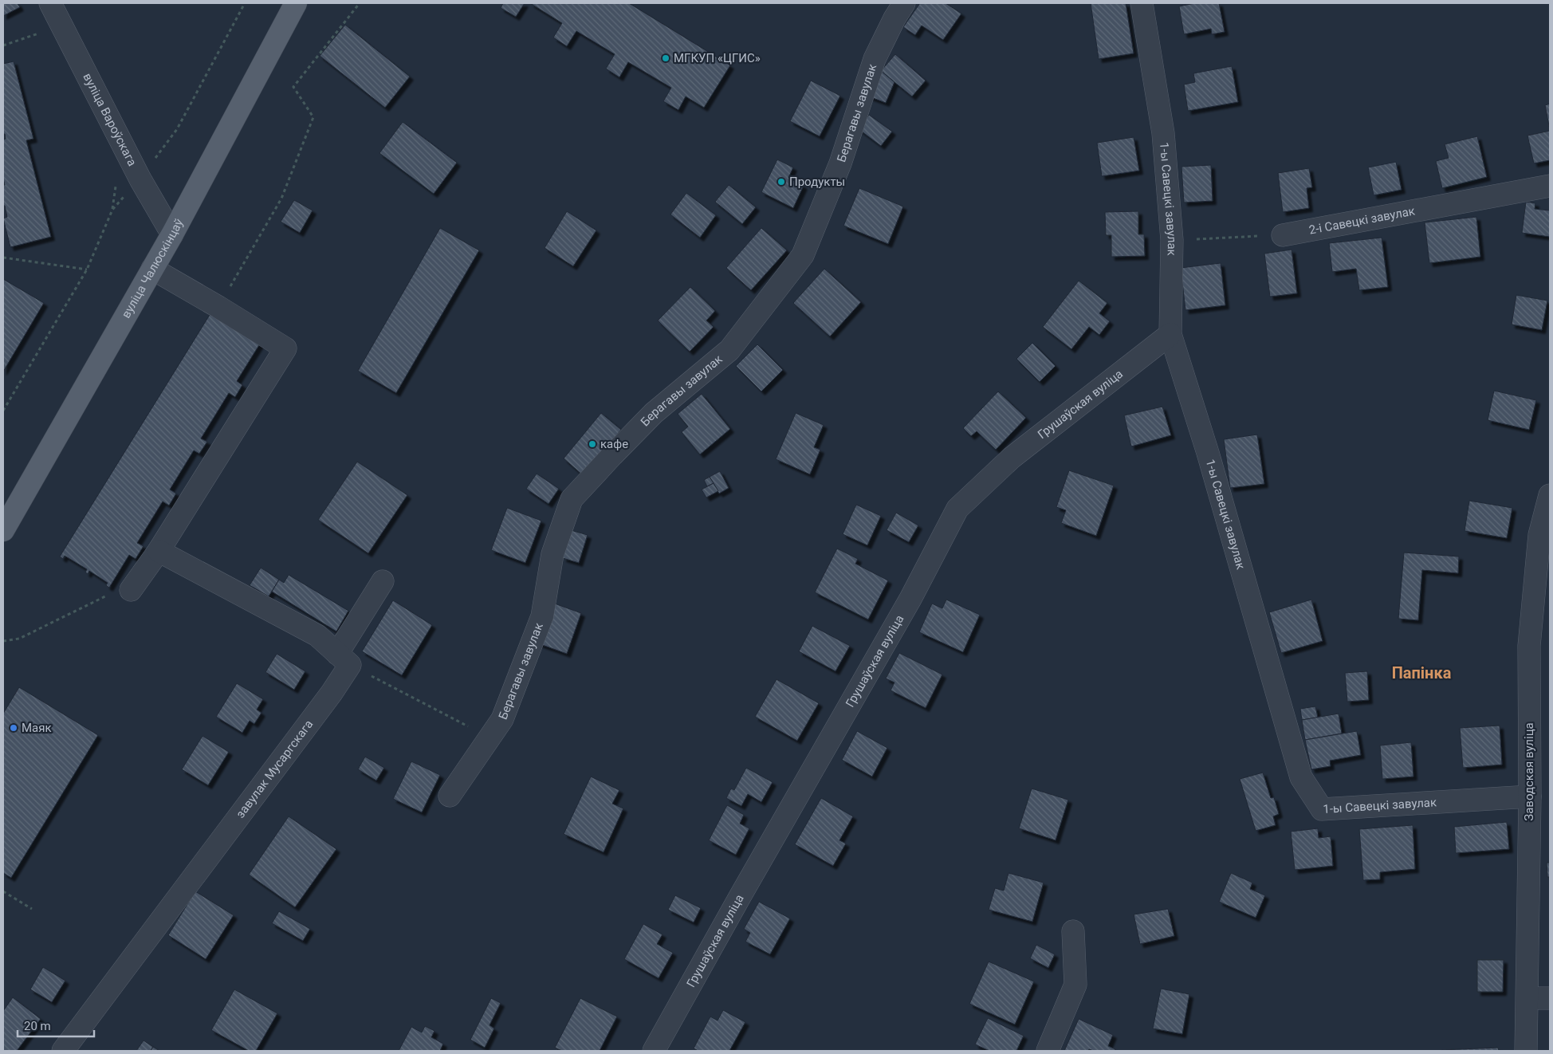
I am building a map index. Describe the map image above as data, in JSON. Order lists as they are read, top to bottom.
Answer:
{
  "streets": {
    "main road": ["вуліца Чалюскінцаў"],
    "street": [
      "Берагавы завулак",
      "вуліца Вароўскага",
      "1-ы Савецкі завулак",
      "2-і Савецкі завулак",
      "Грушаўская вуліца",
      "завулак Мусаргскага",
      "Заводская вуліца"
    ]
  },
  "crossings": [
    ["вуліца Вароўскага", "вуліца Чалюскінцаў"],
    ["1-ы Савецкі завулак", "Грушаўская вуліца"],
    ["1-ы Савецкі завулак", "Заводская вуліца"]
  ],
  "districts": ["Папінка"],
  "places": [
    "МГКУП «ЦГИС»",
    "Продукты",
    "кафе",
    "Маяк"
  ],
  "scale_bar": "20 m"
}
